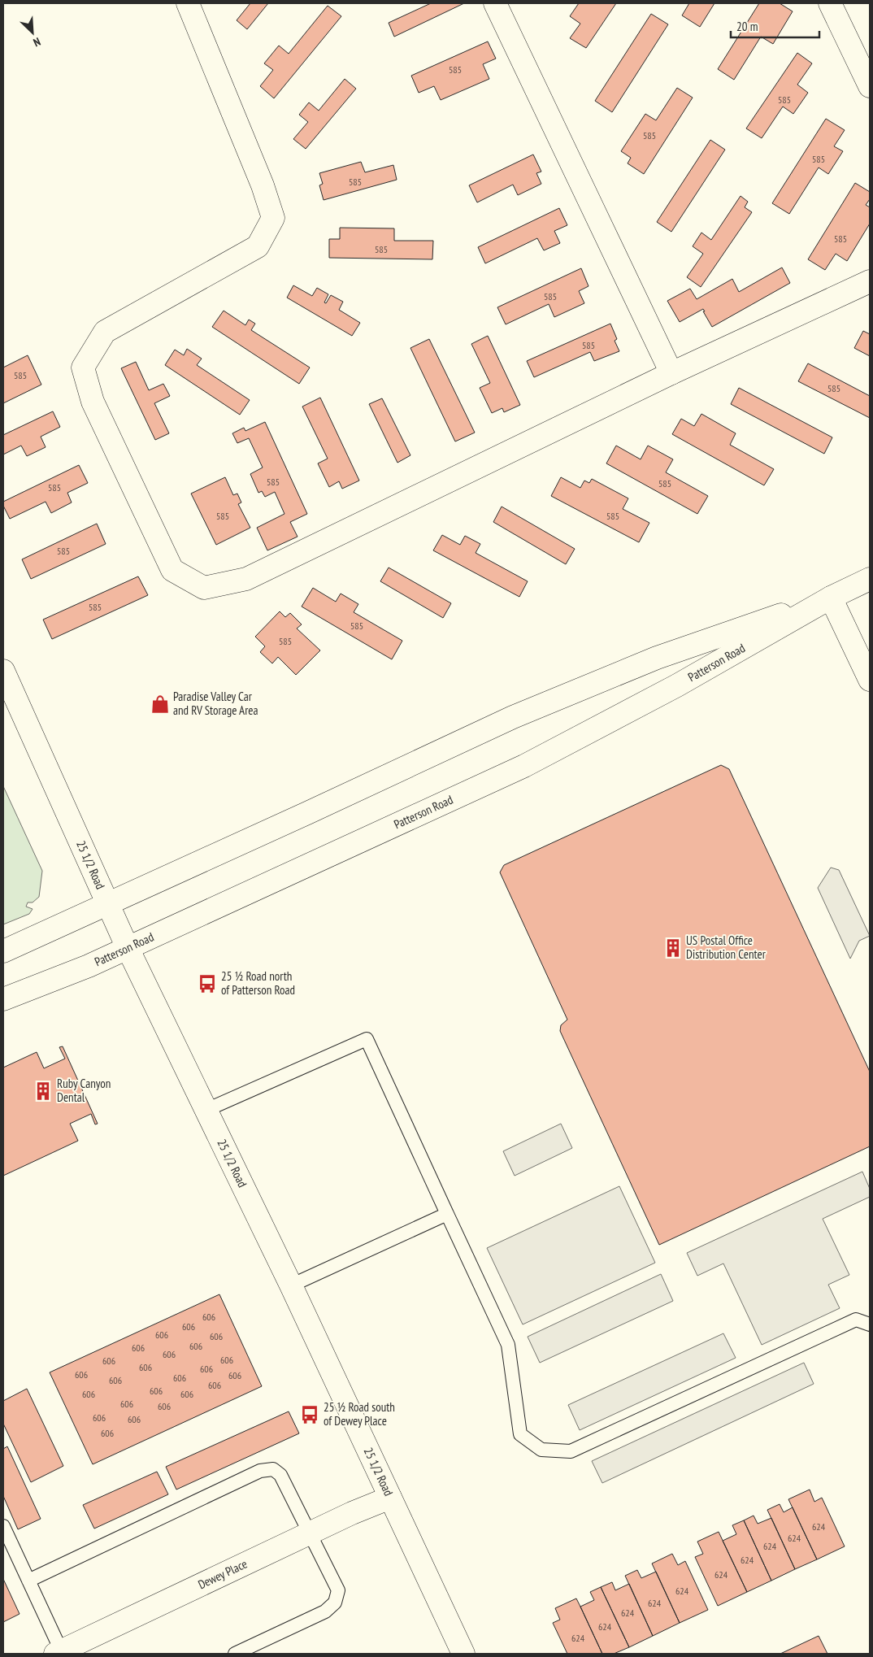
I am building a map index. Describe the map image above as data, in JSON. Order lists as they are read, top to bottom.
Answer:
{
  "streets": {
    "street": ["Patterson Road", "25 1/2 Road", "Dewey Place"]
  },
  "crossings": [
    ["Patterson Road", "25 1/2 Road"],
    ["25 1/2 Road", "Dewey Place"]
  ],
  "places": {
    "shop": ["Paradise Valley Car and RV Storage Area"],
    "building": ["US Postal Office Distribution Center", "Ruby Canyon Dental"],
    "bus stop": ["25 ½ Road north of Patterson Road", "25 ½ Road south of Dewey Place"]
  },
  "house_numbers": [
    "585",
    "585",
    "585",
    "585",
    "585",
    "585",
    "585",
    "585",
    "585",
    "585",
    "585",
    "585",
    "585",
    "585",
    "585",
    "585",
    "585",
    "585",
    "585",
    "585",
    "606",
    "606",
    "606",
    "606",
    "606",
    "606",
    "606",
    "606",
    "606",
    "606",
    "606",
    "606",
    "606",
    "606",
    "606",
    "606",
    "606",
    "606",
    "606",
    "606",
    "606",
    "606",
    "606",
    "606",
    "624",
    "624",
    "624",
    "624",
    "624",
    "624",
    "624",
    "624",
    "624",
    "624"
  ],
  "scale_bar": "20 m",
  "north": "bottom right"
}
